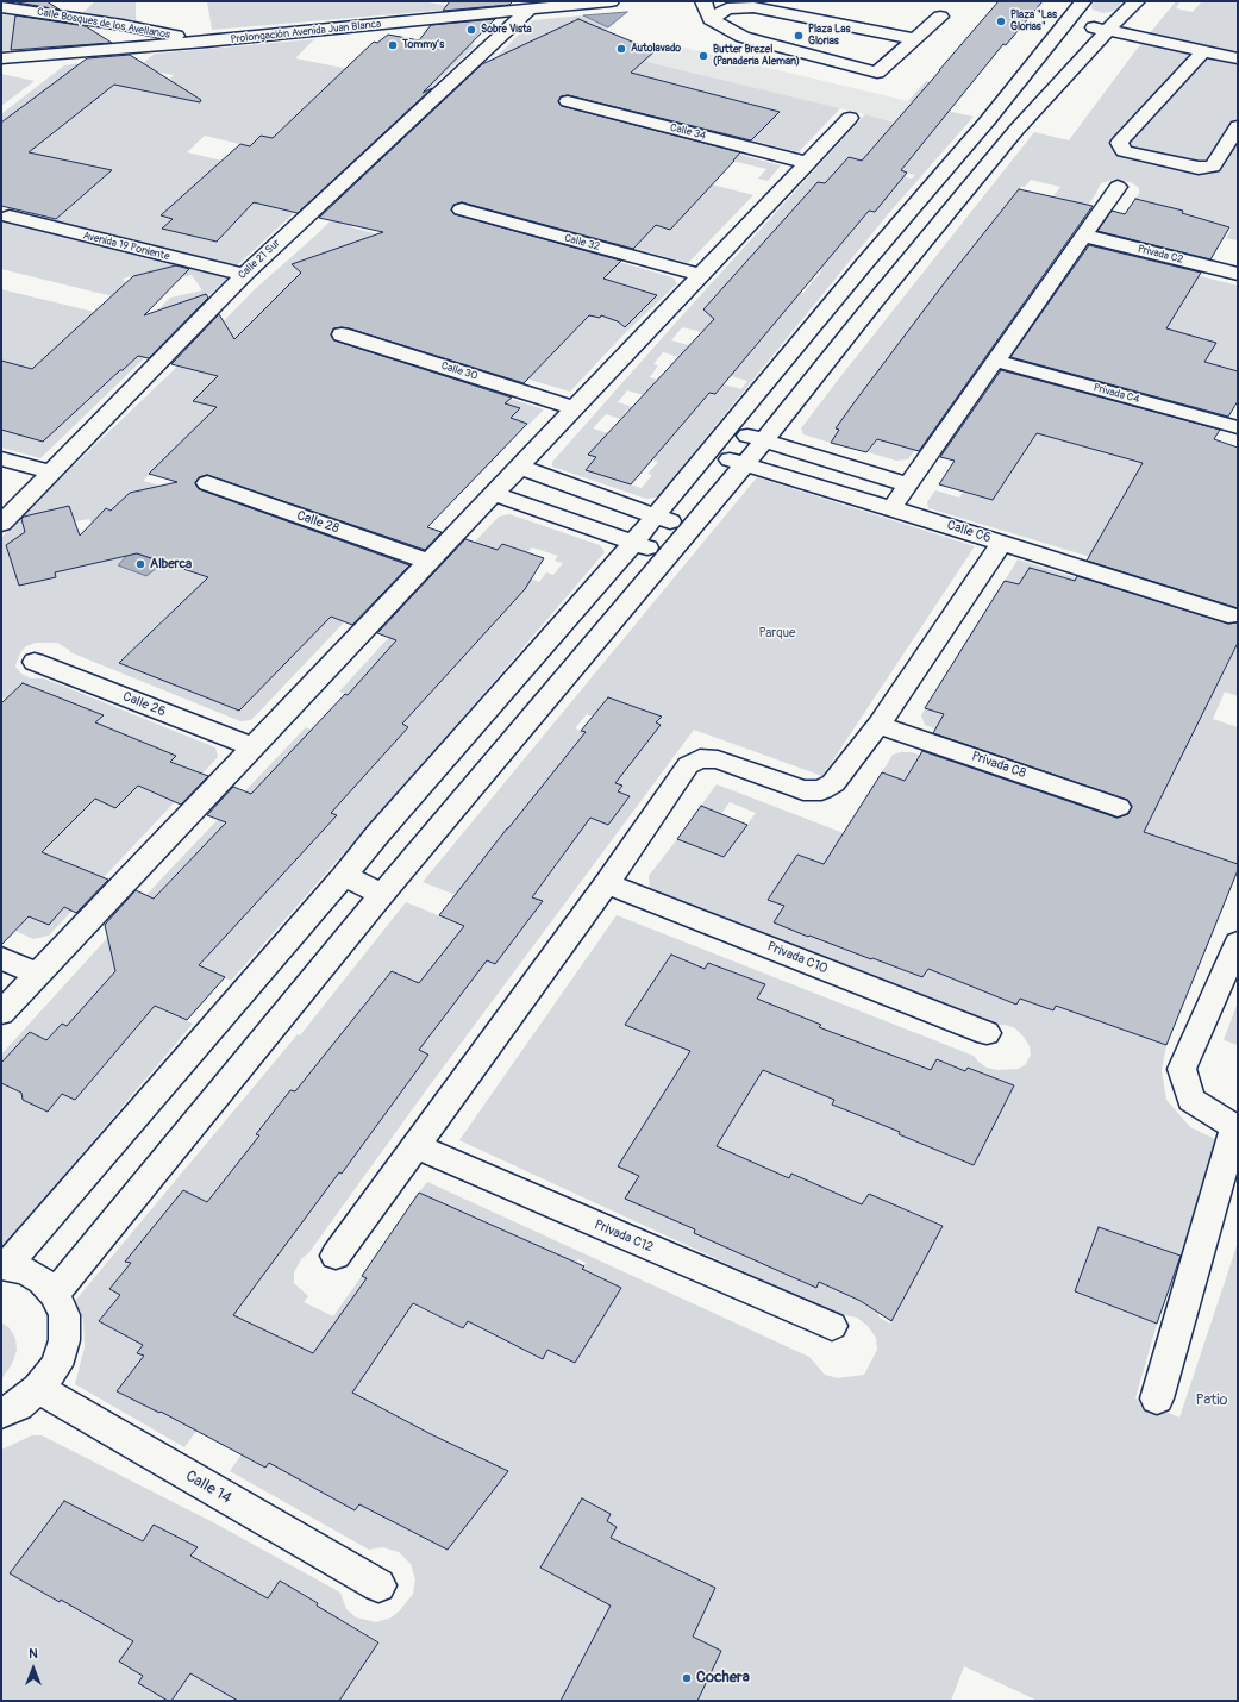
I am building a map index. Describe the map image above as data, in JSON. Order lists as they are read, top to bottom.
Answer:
{
  "streets": {
    "street": [
      "Calle Bosques de los Avellanos",
      "Prolongación Avenida Juan Blanca",
      "Calle 34",
      "Calle 32",
      "Avenida 19 Poniente",
      "Privada C2",
      "Calle 21 Sur",
      "Calle 30",
      "Privada C4",
      "Calle 28",
      "Calle C6",
      "Calle 26",
      "Privada C8",
      "Privada C10",
      "Privada C12",
      "Calle 14"
    ]
  },
  "crossings": [
    ["Calle Bosques de los Avellanos", "Prolongación Avenida Juan Blanca"],
    ["Prolongación Avenida Juan Blanca", "Calle 21 Sur"],
    ["Avenida 19 Poniente", "Calle 21 Sur"]
  ],
  "parks": ["Parque", "Patio"],
  "places": [
    "Plaza \"Las Glorias\"",
    "Sobre Vista",
    "Plaza Las Glorias",
    "Tommy´s",
    "Autolavado",
    "Butter Brezel (Panaderia Aleman)",
    "Alberca",
    "Cochera"
  ],
  "north": "top"
}
